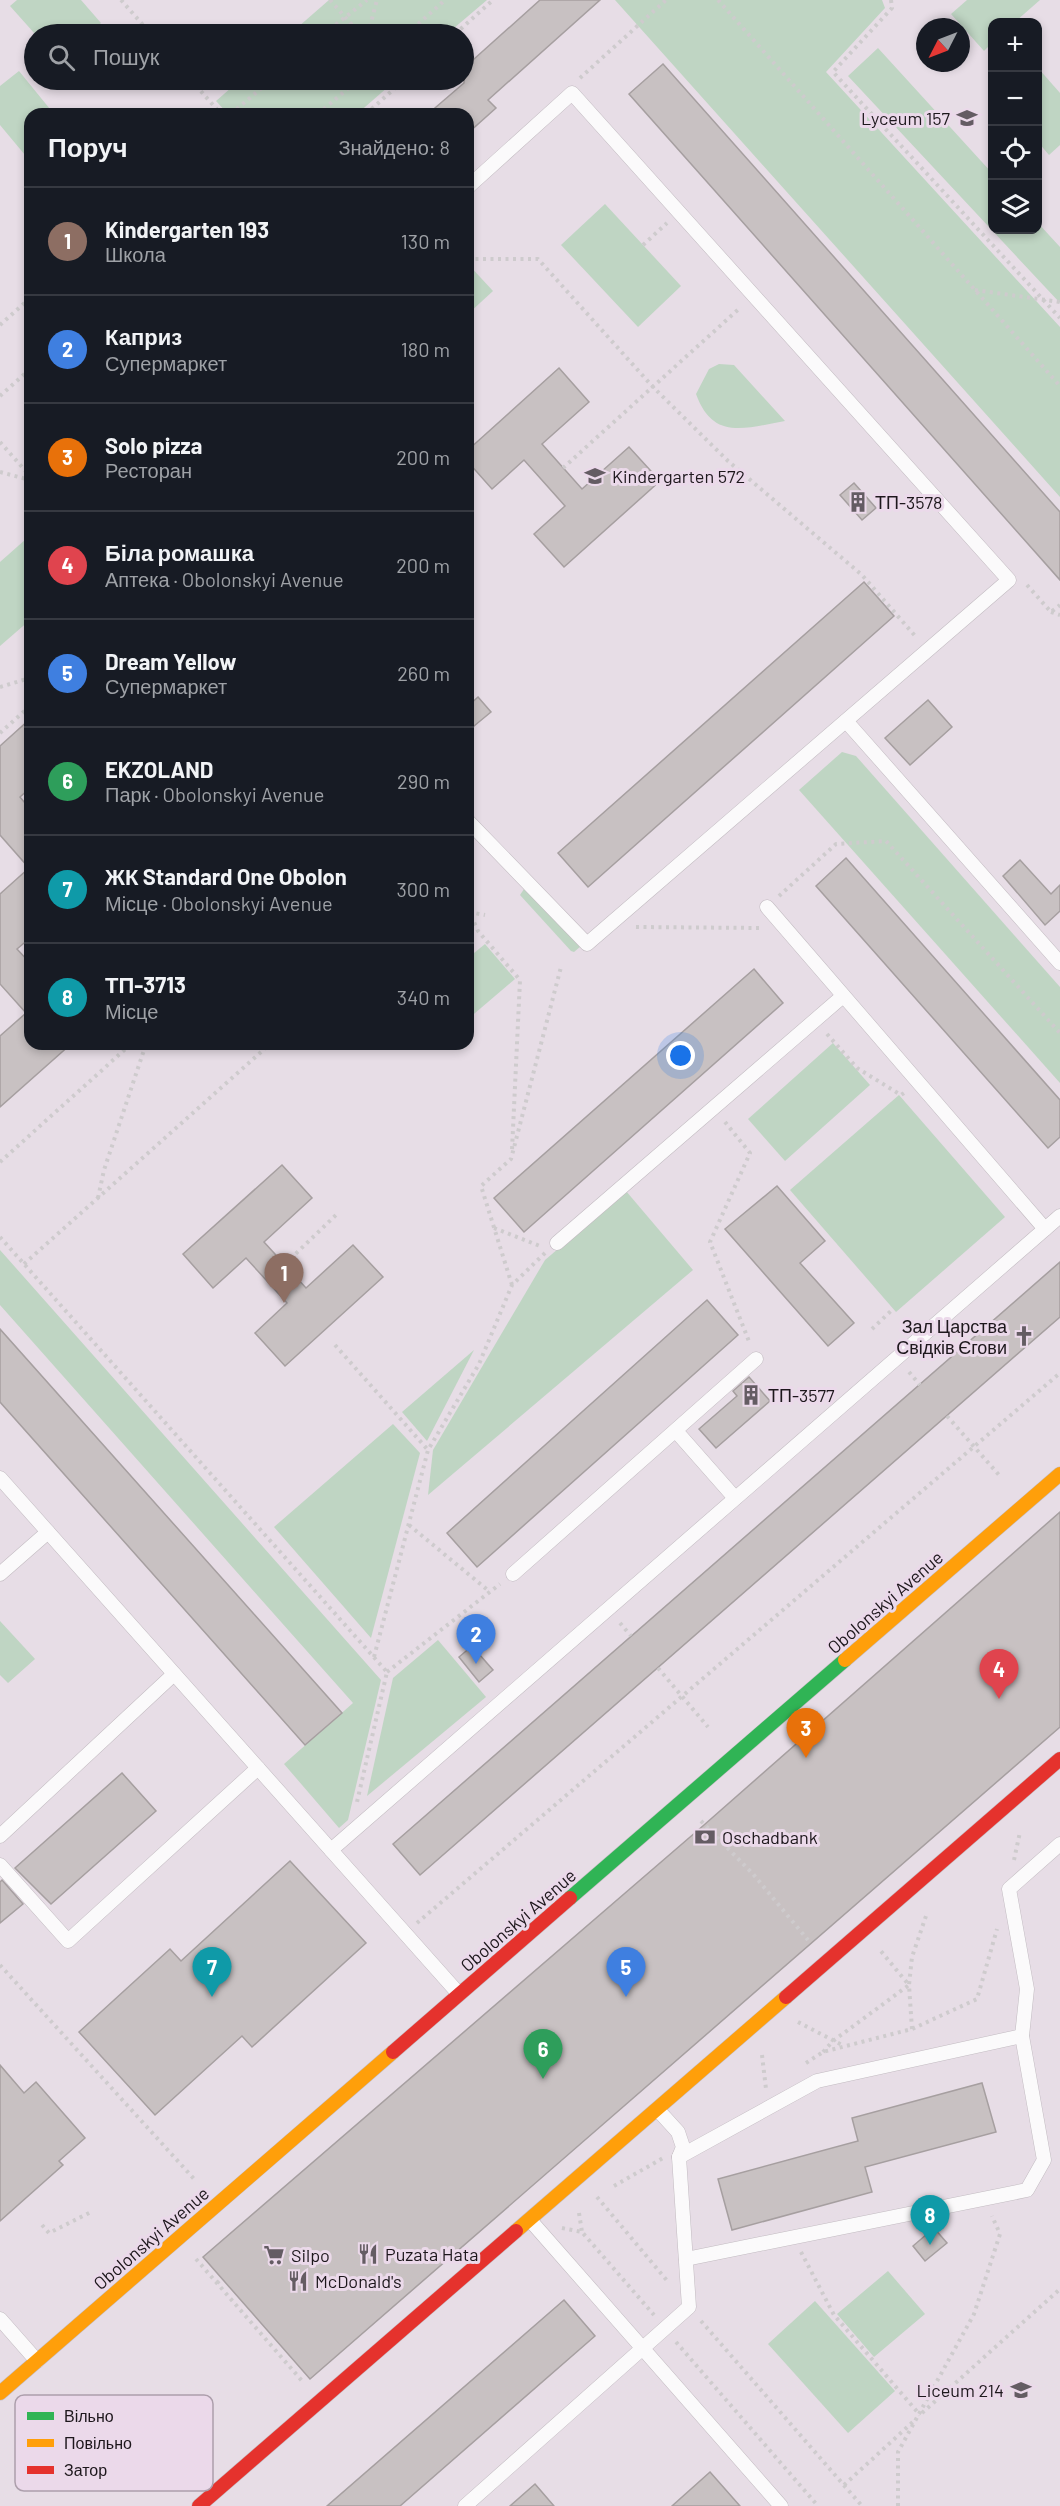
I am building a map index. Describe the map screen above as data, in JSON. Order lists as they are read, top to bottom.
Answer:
{
  "streets": {
    "main road": ["Obolonskyi Avenue"]
  },
  "places": {
    "school or university": ["Lyceum 157", "Kindergarten 572", "Liceum 214"],
    "building": ["ТП-3578", "ТП-3577"],
    "church": ["Зал Царства Свідків Єгови"],
    "bank": ["Oschadbank"],
    "restaurant": ["Puzata Hata", "McDonald's"],
    "supermarket": ["Silpo"]
  },
  "legend": ["Вільно", "Повільно", "Затор"],
  "north": "bottom left",
  "page": {
    "map_buttons": ["+", "−"],
    "search": "Пошук",
    "heading": ["Поруч", "Знайдено: 8"],
    "list": [
      {
        "mark": "1",
        "name": "Kindergarten 193",
        "note": "Школа",
        "value": "130 m"
      },
      {
        "mark": "2",
        "name": "Каприз",
        "note": "Супермаркет",
        "value": "180 m"
      },
      {
        "mark": "3",
        "name": "Solo pizza",
        "note": "Ресторан",
        "value": "200 m"
      },
      {
        "mark": "4",
        "name": "Біла ромашка",
        "note": "Аптека · Obolonskyi Avenue",
        "value": "200 m"
      },
      {
        "mark": "5",
        "name": "Dream Yellow",
        "note": "Супермаркет",
        "value": "260 m"
      },
      {
        "mark": "6",
        "name": "EKZOLAND",
        "note": "Парк · Obolonskyi Avenue",
        "value": "290 m"
      },
      {
        "mark": "7",
        "name": "ЖК Standard One Obolon",
        "note": "Місце · Obolonskyi Avenue",
        "value": "300 m"
      },
      {
        "mark": "8",
        "name": "ТП-3713",
        "note": "Місце",
        "value": "340 m"
      }
    ],
    "pins": [
      "1",
      "2",
      "4",
      "3",
      "5",
      "7",
      "6",
      "8"
    ]
  }
}
